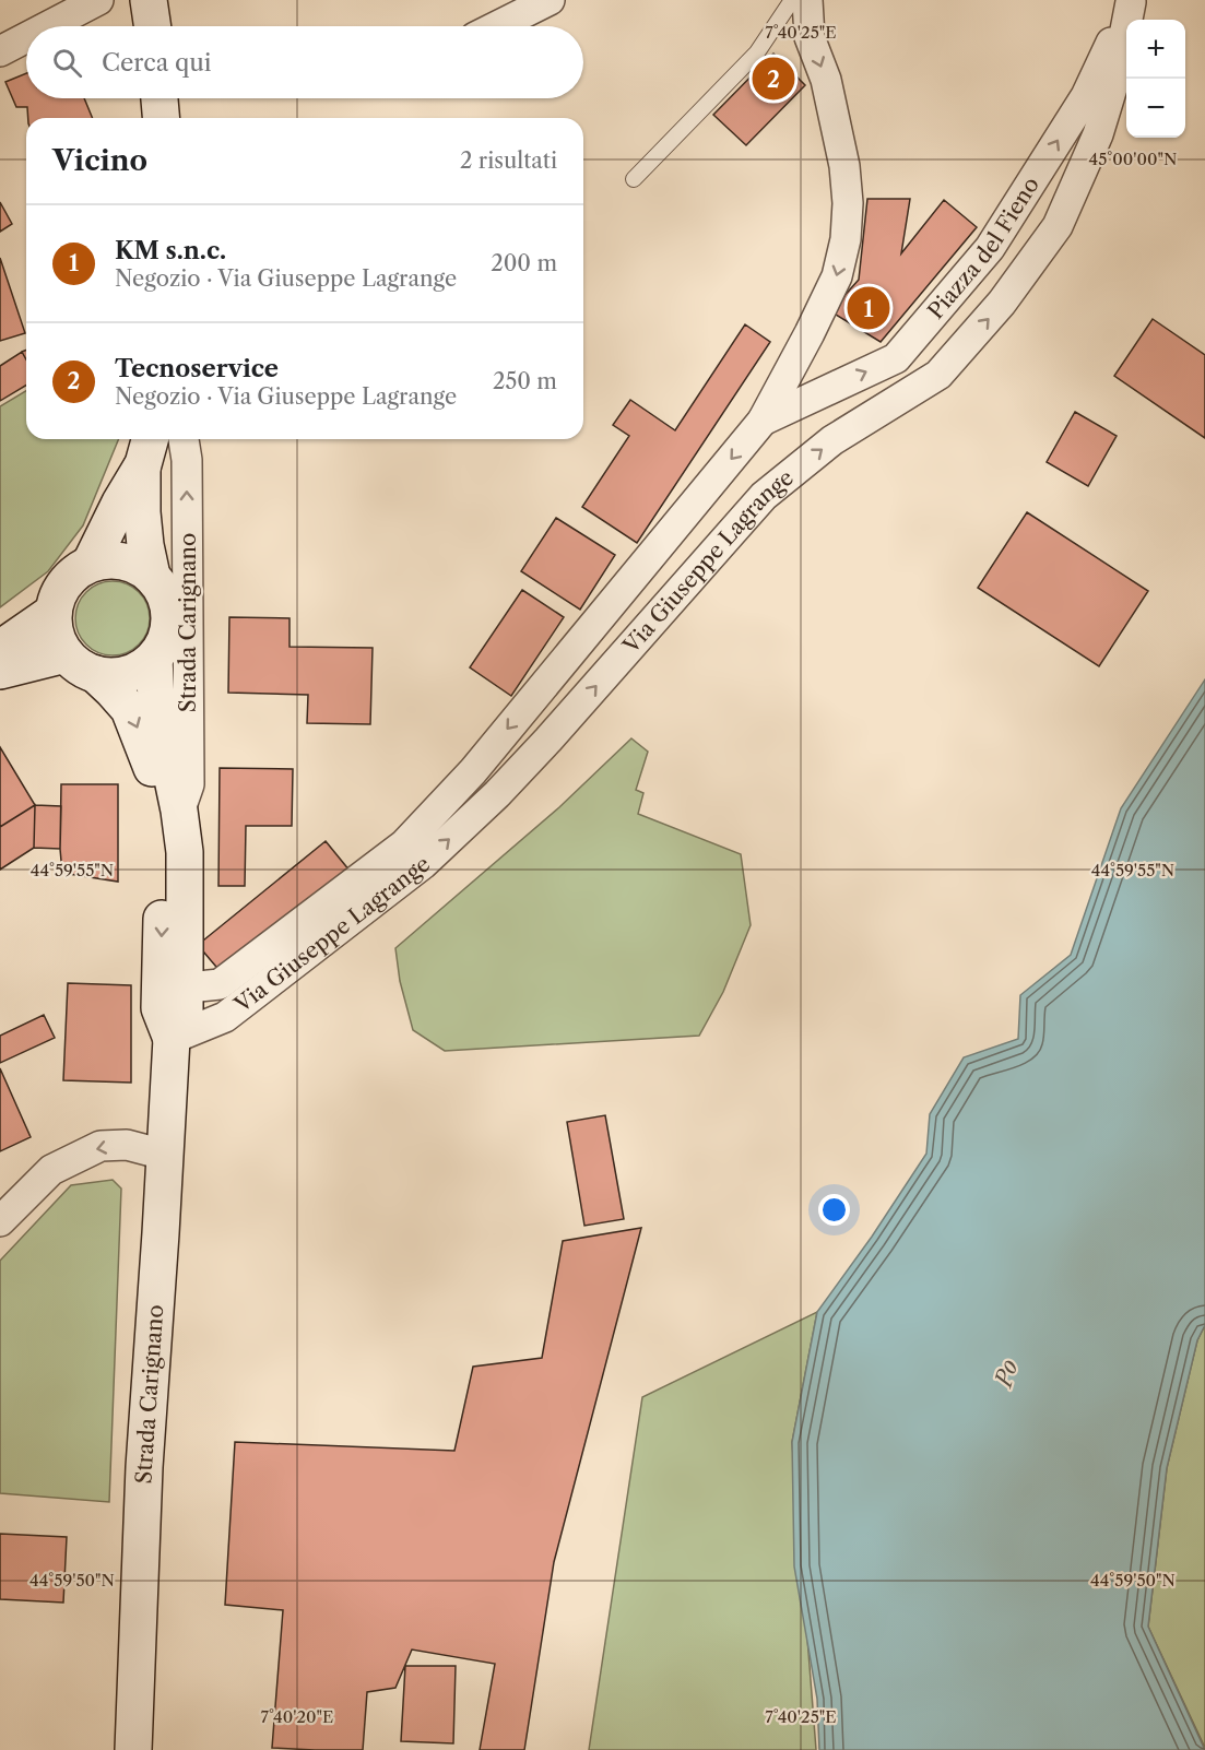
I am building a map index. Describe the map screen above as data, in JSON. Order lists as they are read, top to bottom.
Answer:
{
  "streets": {
    "main road": ["Strada Carignano"],
    "street": ["Piazza del Fieno", "Via Giuseppe Lagrange"]
  },
  "crossings": [
    ["Piazza del Fieno", "Via Giuseppe Lagrange"],
    ["Via Giuseppe Lagrange", "Strada Carignano"]
  ],
  "one_way": ["Piazza del Fieno"],
  "water": ["Po"],
  "page": {
    "map_buttons": ["+", "−"],
    "search": "Cerca qui",
    "pins": ["2", "1"],
    "heading": ["Vicino", "2 risultati"],
    "list": [
      {
        "mark": "1",
        "name": "KM s.n.c.",
        "note": "Negozio · Via Giuseppe Lagrange",
        "value": "200 m"
      },
      {
        "mark": "2",
        "name": "Tecnoservice",
        "note": "Negozio · Via Giuseppe Lagrange",
        "value": "250 m"
      }
    ]
  },
  "coordinates": [
    "7°40'25\"E",
    "45°00'00\"N",
    "44°59'55\"N",
    "44°59'50\"N",
    "7°40'20\"E"
  ]
}
